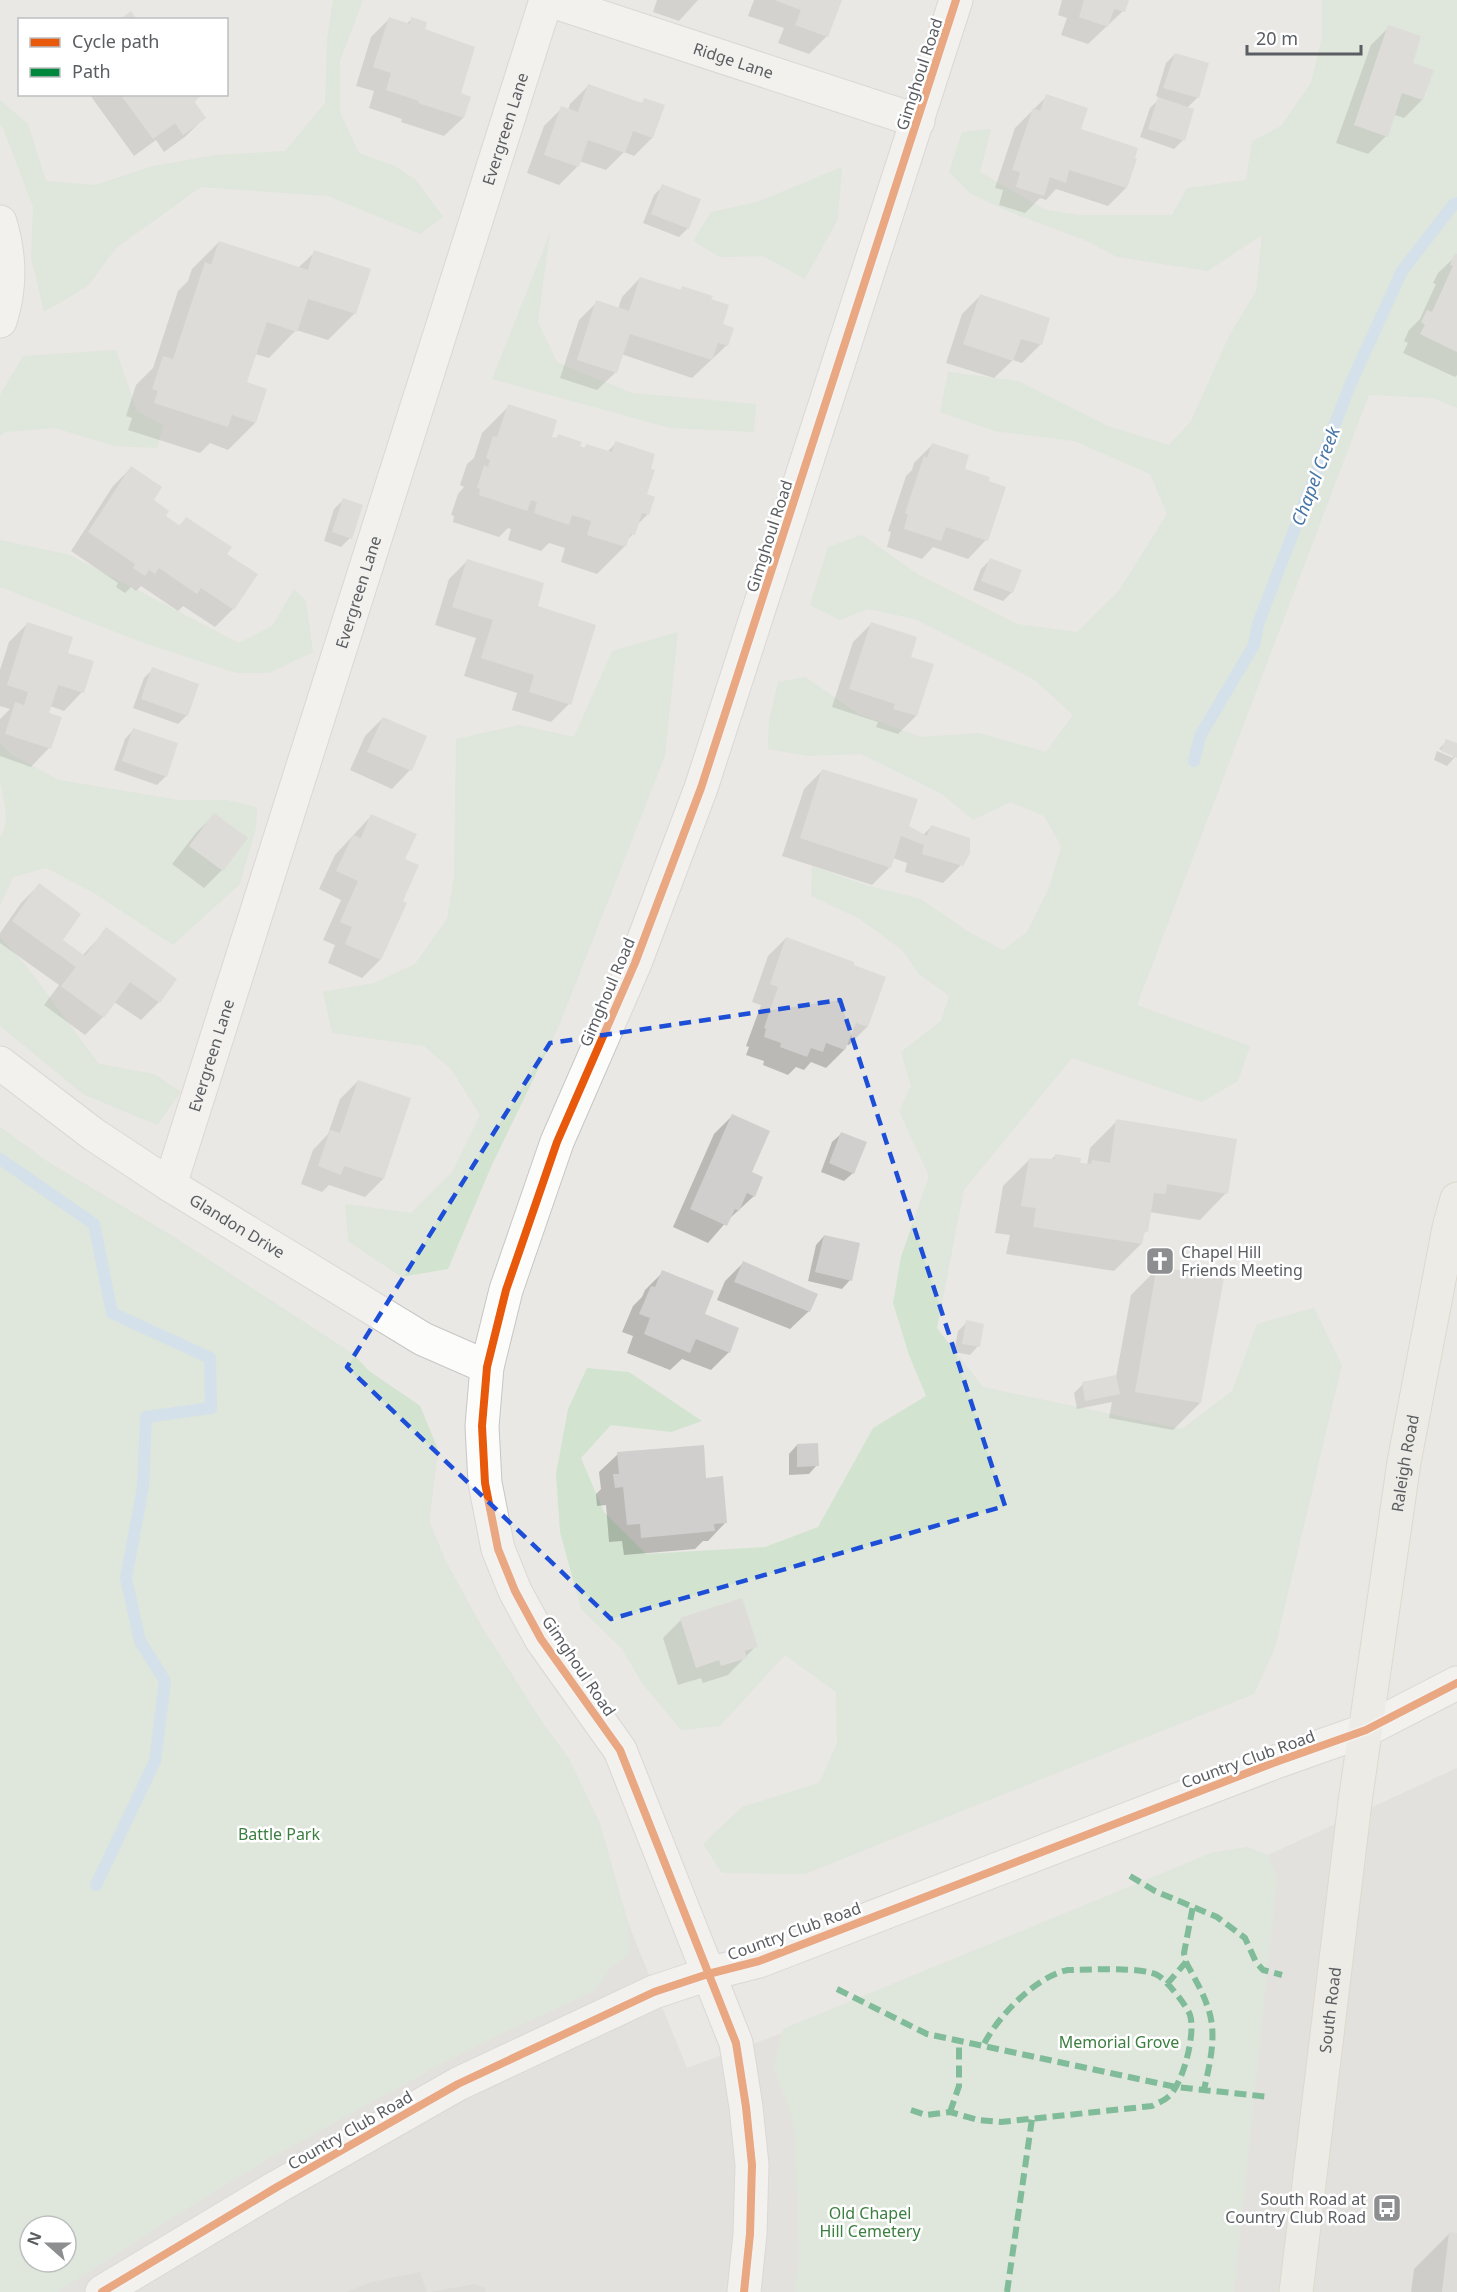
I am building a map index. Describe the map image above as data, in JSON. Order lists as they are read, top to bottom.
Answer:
{
  "streets": {
    "main road": ["Raleigh Road", "South Road"],
    "street": [
      "Ridge Lane",
      "Gimghoul Road",
      "Evergreen Lane",
      "Glandon Drive",
      "Country Club Road"
    ]
  },
  "crossings": [
    ["Ridge Lane", "Gimghoul Road"],
    ["Ridge Lane", "Evergreen Lane"],
    ["Gimghoul Road", "Glandon Drive"],
    ["Gimghoul Road", "Country Club Road"],
    ["Evergreen Lane", "Glandon Drive"],
    ["Raleigh Road", "Country Club Road"],
    ["Raleigh Road", "South Road"],
    ["Country Club Road", "South Road"]
  ],
  "water": ["Chapel Creek"],
  "parks": ["Battle Park", "Memorial Grove", "Old Chapel Hill Cemetery"],
  "places": {
    "church": ["Chapel Hill Friends Meeting"],
    "bus stop": ["South Road at Country Club Road"]
  },
  "legend": ["Cycle path", "Path"],
  "scale_bar": "20 m",
  "north": "left"
}
